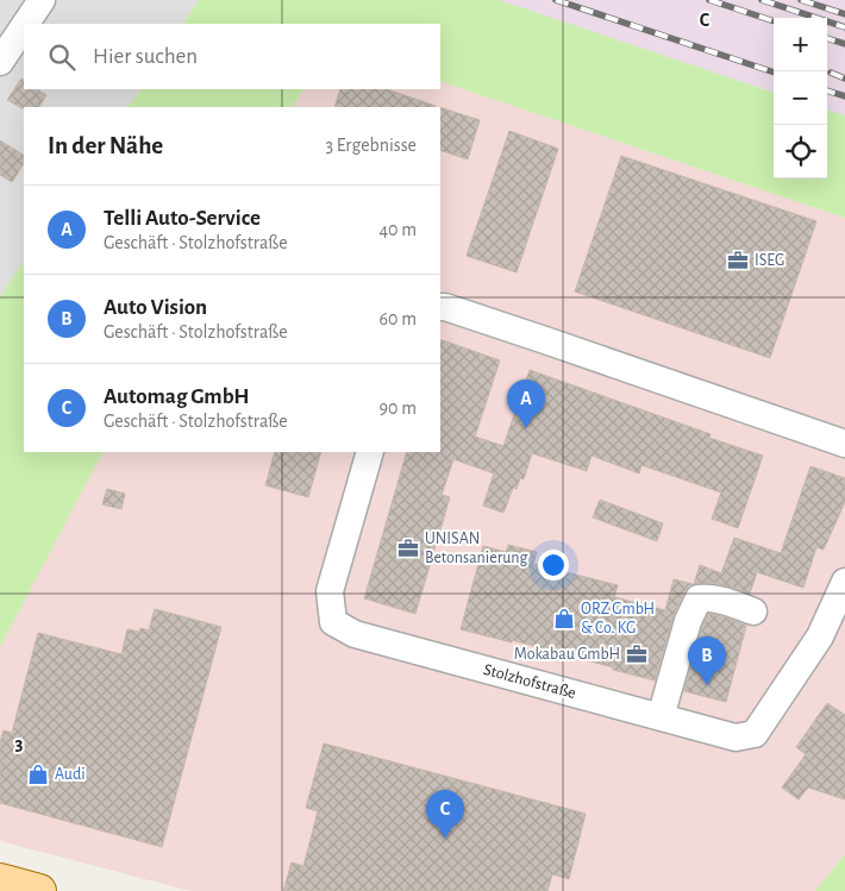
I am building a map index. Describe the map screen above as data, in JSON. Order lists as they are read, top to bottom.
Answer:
{
  "streets": {
    "street": ["Stolzhofstraße"]
  },
  "places": {
    "office": ["ISEG", "UNISAN Betonsanierung", "Mokabau GmbH"],
    "shop": ["ORZ GmbH & Co. KG", "Audi"]
  },
  "page": {
    "map_buttons": ["+", "−"],
    "search": "Hier suchen",
    "heading": ["In der Nähe", "3 Ergebnisse"],
    "list": [
      {
        "mark": "A",
        "name": "Telli Auto-Service",
        "note": "Geschäft · Stolzhofstraße",
        "value": "40 m"
      },
      {
        "mark": "B",
        "name": "Auto Vision",
        "note": "Geschäft · Stolzhofstraße",
        "value": "60 m"
      },
      {
        "mark": "C",
        "name": "Automag GmbH",
        "note": "Geschäft · Stolzhofstraße",
        "value": "90 m"
      }
    ],
    "pins": ["A", "B", "C"]
  },
  "grid": {
    "columns": ["C"],
    "rows": ["3"]
  }
}
